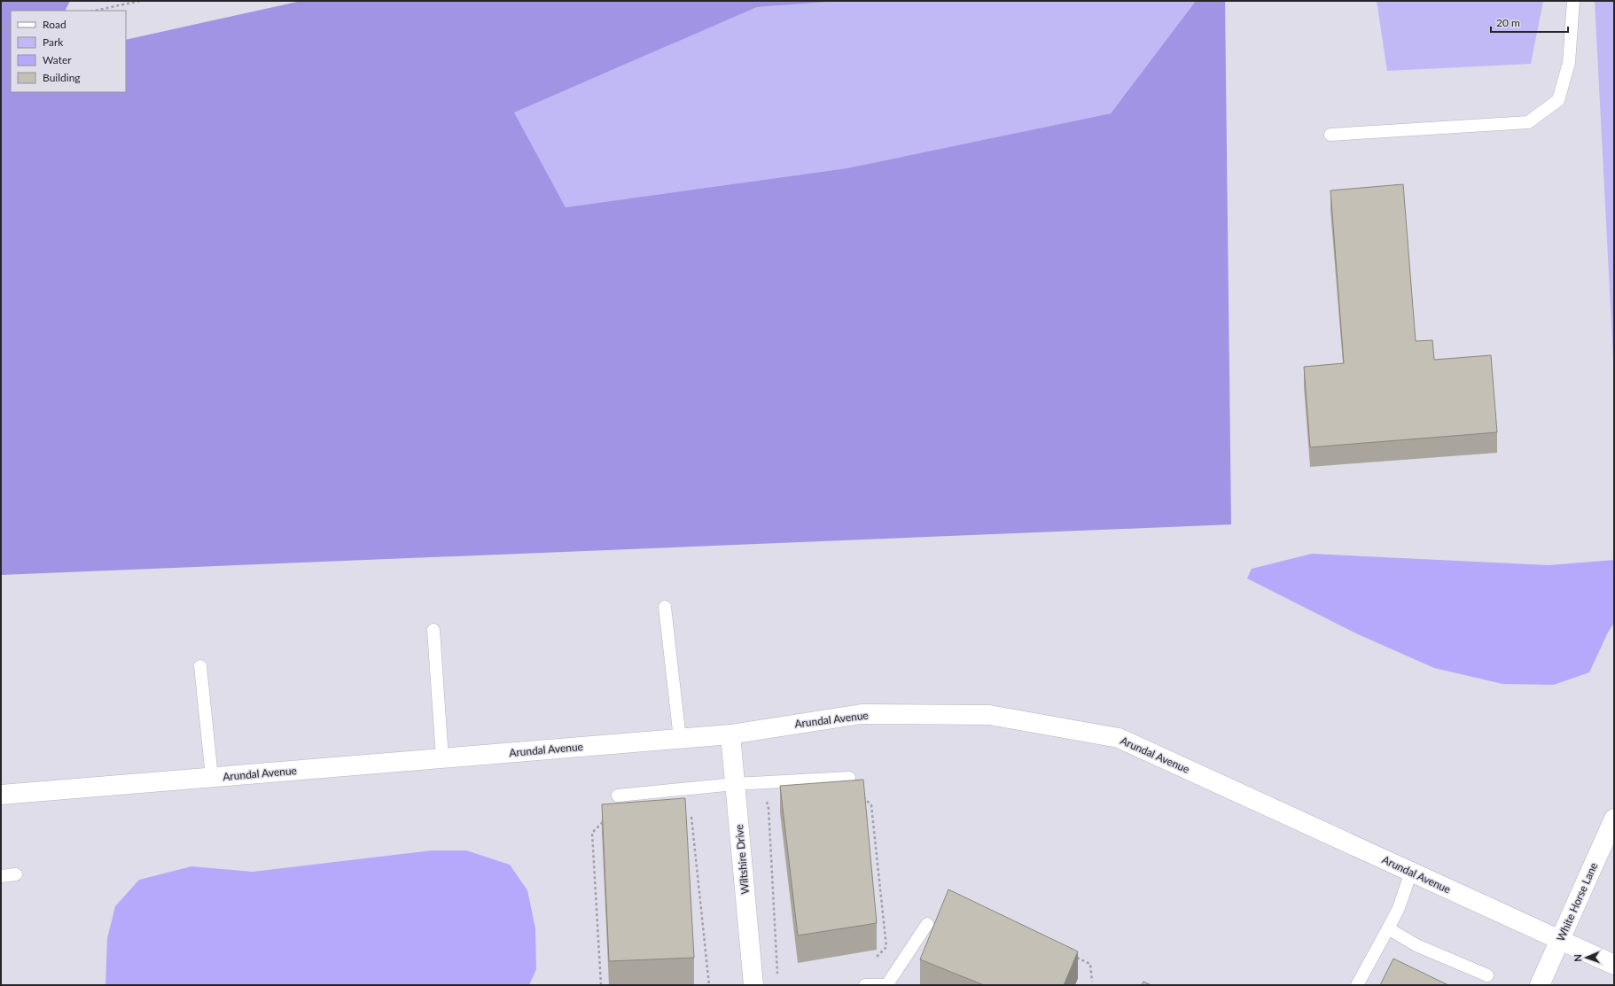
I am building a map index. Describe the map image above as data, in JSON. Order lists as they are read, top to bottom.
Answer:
{
  "streets": {
    "street": ["Arundal Avenue", "Wiltshire Drive", "White Horse Lane"]
  },
  "crossings": [
    ["Arundal Avenue", "Wiltshire Drive"],
    ["Arundal Avenue", "White Horse Lane"]
  ],
  "legend": [
    "Road",
    "Park",
    "Water",
    "Building"
  ],
  "scale_bar": "20 m",
  "north": "left"
}
